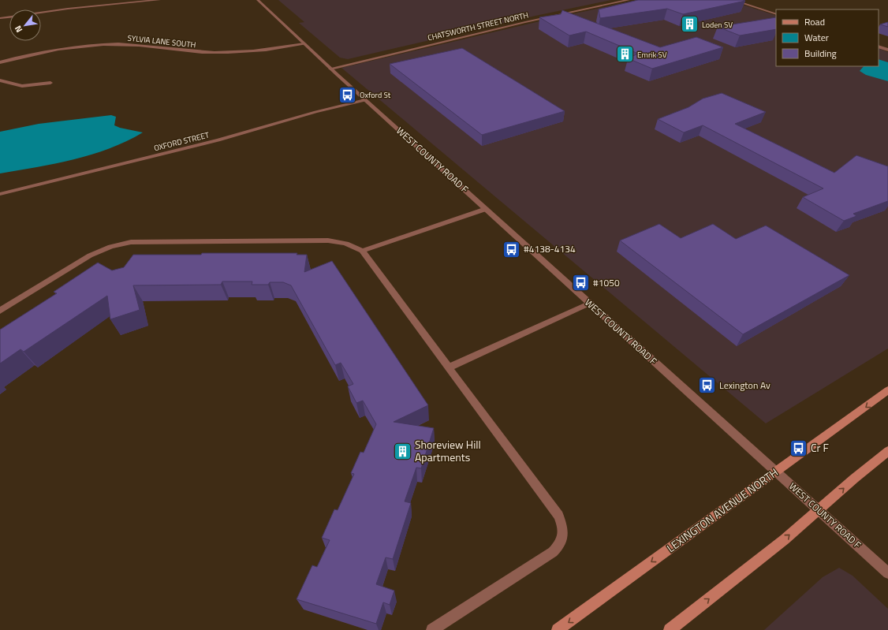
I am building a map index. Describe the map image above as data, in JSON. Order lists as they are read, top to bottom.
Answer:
{
  "streets": {
    "main road": ["LEXINGTON AVENUE NORTH"],
    "street": [
      "CHATSWORTH STREET NORTH",
      "SYLVIA LANE SOUTH",
      "OXFORD STREET",
      "WEST COUNTY ROAD F"
    ]
  },
  "crossings": [
    ["CHATSWORTH STREET NORTH", "WEST COUNTY ROAD F"],
    ["SYLVIA LANE SOUTH", "WEST COUNTY ROAD F"],
    ["OXFORD STREET", "WEST COUNTY ROAD F"],
    ["WEST COUNTY ROAD F", "LEXINGTON AVENUE NORTH"]
  ],
  "places": {
    "building": ["Loden SV", "Emrik SV", "Shoreview Hill Apartments"],
    "bus stop": [
      "Oxford St",
      "#4138-4134",
      "#1050",
      "Lexington Av",
      "Cr F"
    ]
  },
  "legend": ["Road", "Water", "Building"],
  "north": "bottom left"
}
